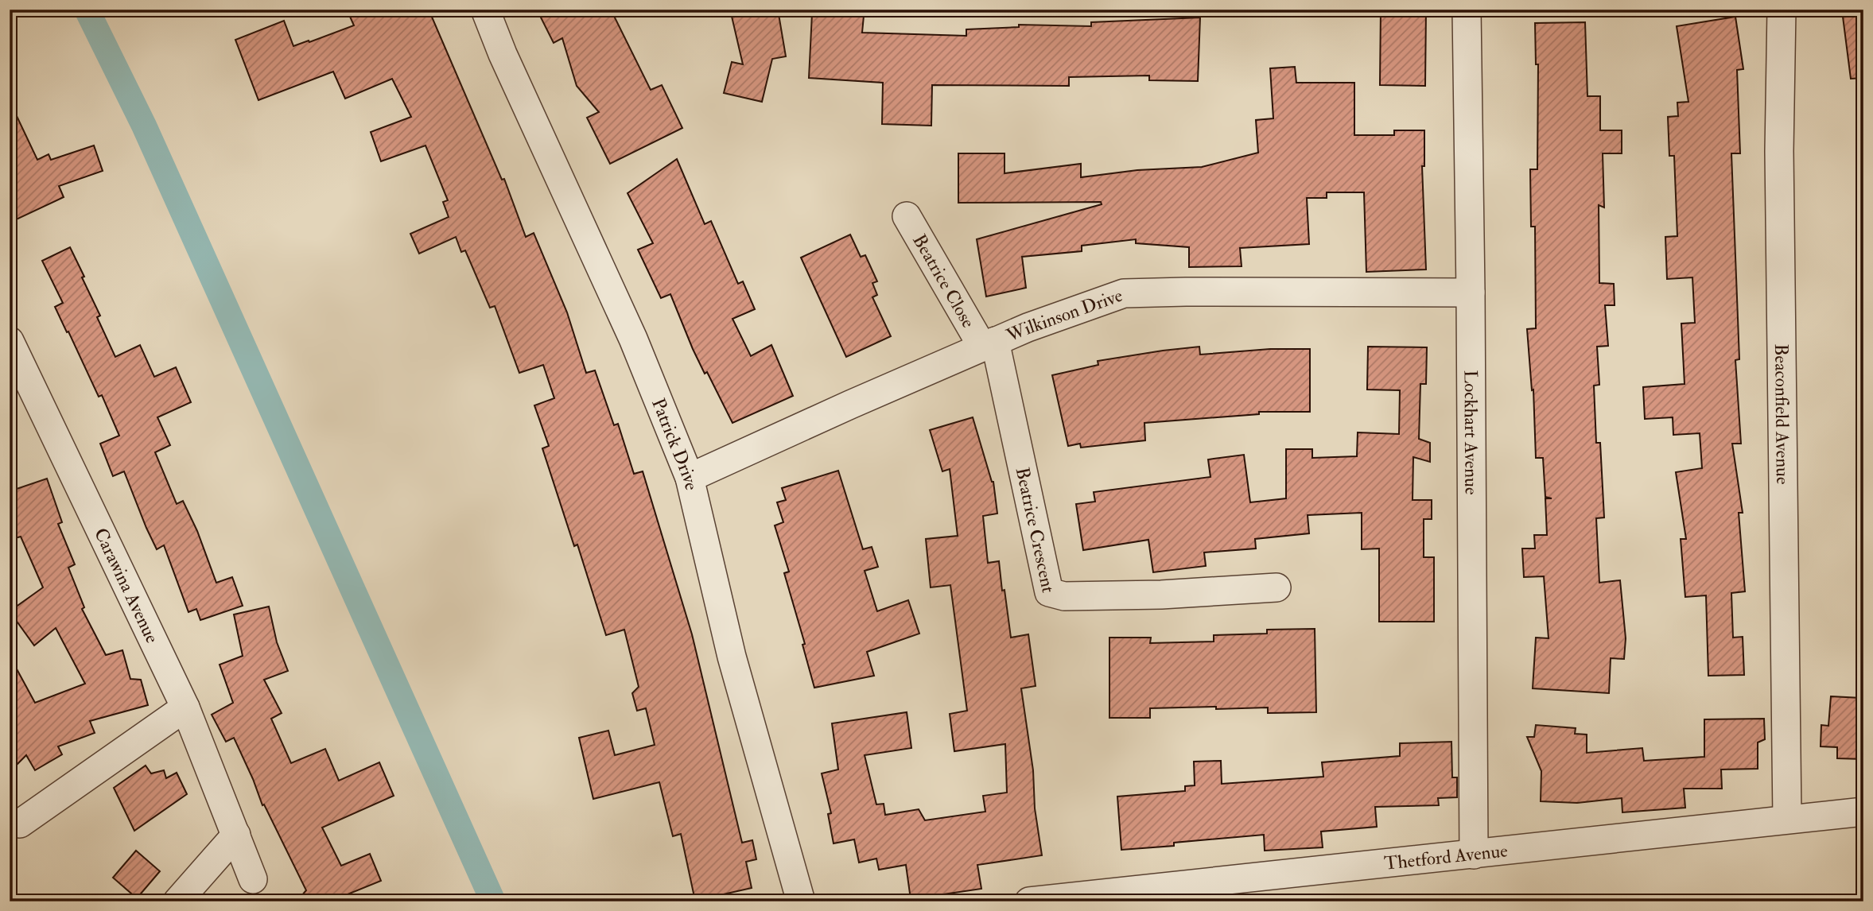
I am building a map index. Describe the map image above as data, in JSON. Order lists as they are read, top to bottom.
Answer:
{
  "streets": {
    "street": [
      "Beatrice Close",
      "Wilkinson Drive",
      "Beaconfield Avenue",
      "Lockhart Avenue",
      "Patrick Drive",
      "Beatrice Crescent",
      "Carawina Avenue",
      "Thetford Avenue"
    ]
  },
  "crossings": [
    ["Beatrice Close", "Wilkinson Drive"],
    ["Beatrice Close", "Beatrice Crescent"],
    ["Wilkinson Drive", "Lockhart Avenue"],
    ["Wilkinson Drive", "Patrick Drive"],
    ["Wilkinson Drive", "Beatrice Crescent"],
    ["Beaconfield Avenue", "Thetford Avenue"],
    ["Lockhart Avenue", "Thetford Avenue"]
  ]
}
